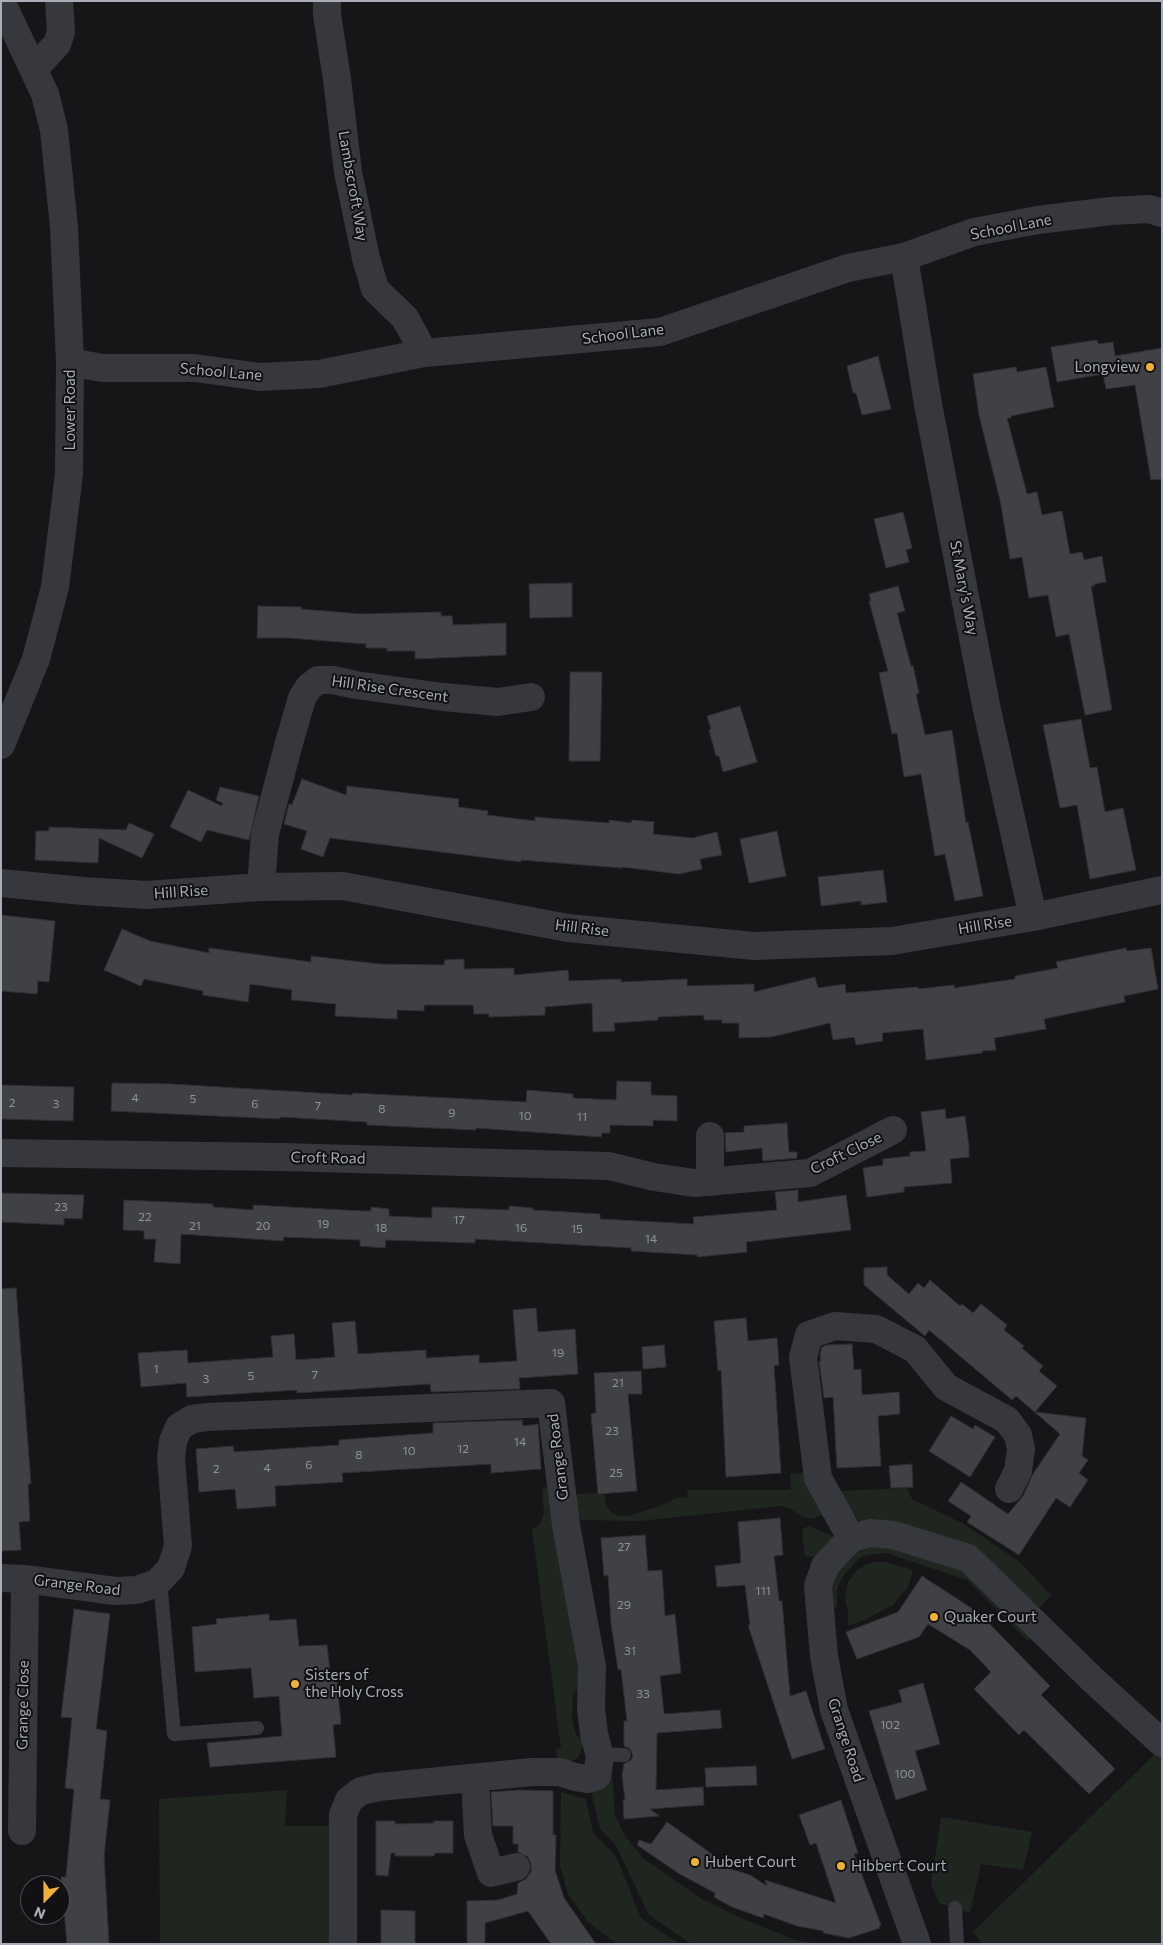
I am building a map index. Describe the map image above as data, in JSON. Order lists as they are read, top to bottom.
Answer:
{
  "streets": {
    "street": [
      "Lambscroft Way",
      "School Lane",
      "Lower Road",
      "St Mary's Way",
      "Hill Rise Crescent",
      "Hill Rise",
      "Croft Close",
      "Croft Road",
      "Grange Road",
      "Grange Close"
    ]
  },
  "crossings": [
    ["Lambscroft Way", "School Lane"],
    ["School Lane", "Lower Road"],
    ["School Lane", "St Mary's Way"],
    ["St Mary's Way", "Hill Rise"],
    ["Hill Rise Crescent", "Hill Rise"],
    ["Croft Close", "Croft Road"],
    ["Grange Road", "Grange Close"]
  ],
  "places": [
    "Longview",
    "Quaker Court",
    "Sisters of the Holy Cross",
    "Hubert Court",
    "Hibbert Court"
  ],
  "house_numbers": [
    "4",
    "5",
    "2",
    "3",
    "6",
    "7",
    "8",
    "9",
    "10",
    "11",
    "23",
    "22",
    "17",
    "19",
    "21",
    "20",
    "18",
    "16",
    "15",
    "14",
    "19",
    "1",
    "7",
    "5",
    "3",
    "21",
    "23",
    "14",
    "12",
    "10",
    "8",
    "6",
    "4",
    "2",
    "25",
    "27",
    "111",
    "29",
    "31",
    "33",
    "102",
    "100"
  ],
  "north": "bottom"
}
